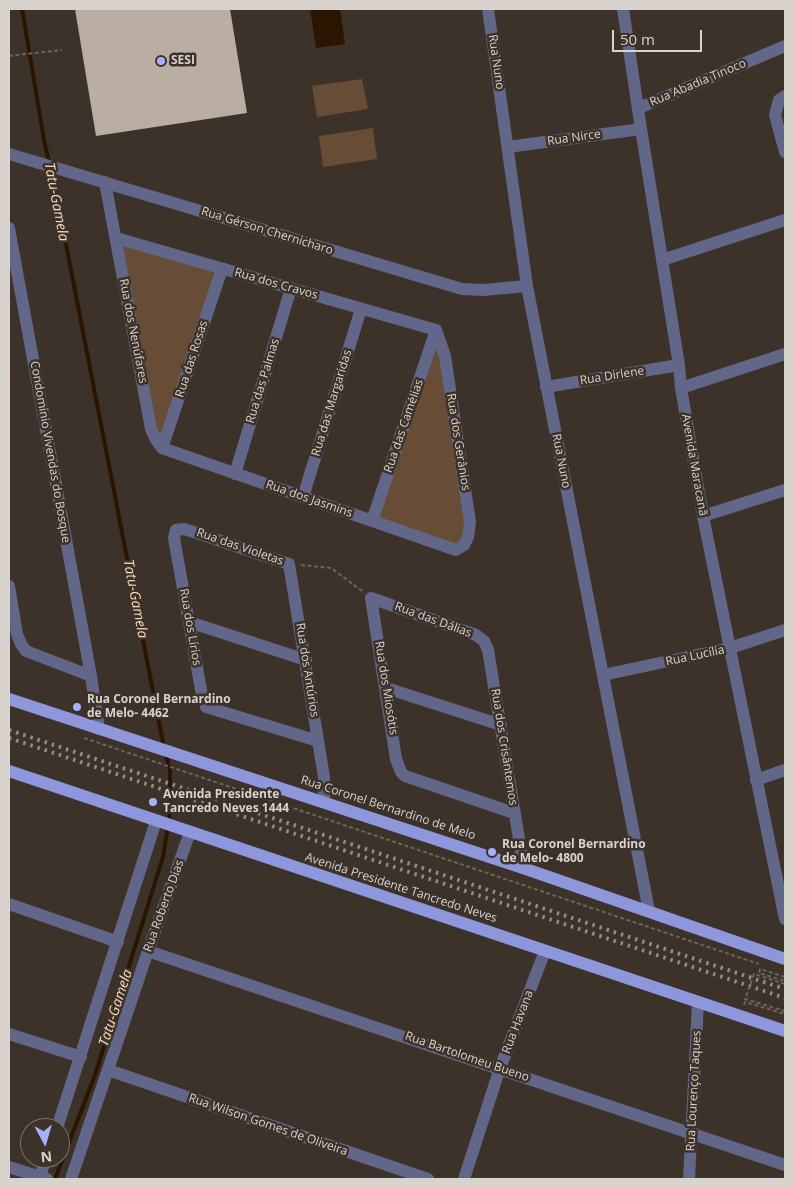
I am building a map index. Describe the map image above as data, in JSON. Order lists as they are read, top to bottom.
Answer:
{
  "streets": {
    "main road": ["Rua Coronel Bernardino de Melo", "Avenida Presidente Tancredo Neves"],
    "street": [
      "Rua Nuno",
      "Rua Abadia Tinoco",
      "Rua Nirce",
      "Rua Gérson Chernicharo",
      "Rua dos Cravos",
      "Rua dos Nenúfares",
      "Rua das Rosas",
      "Rua Dirlene",
      "Rua das Palmas",
      "Rua das Margaridas",
      "Rua das Camélias",
      "Rua dos Gerânios",
      "Condomínio Vivendas do Bosque",
      "Avenida Maracanã",
      "Rua dos Jasmins",
      "Rua das Violetas",
      "Rua das Dálias",
      "Rua dos Lírios",
      "Rua Lucília",
      "Rua dos Antúrios",
      "Rua dos Miosótis",
      "Rua dos Crisântemos",
      "Rua Roberto Dias",
      "Rua Havana",
      "Rua Bartolomeu Bueno",
      "Rua Lourenço Taques",
      "Rua Wilson Gomes de Oliveira"
    ]
  },
  "crossings": [
    ["Rua Nuno", "Rua Nirce"],
    ["Rua Nuno", "Rua Gérson Chernicharo"],
    ["Rua Nuno", "Rua Dirlene"],
    ["Rua Nuno", "Rua Lucília"],
    ["Rua Nuno", "Rua Coronel Bernardino de Melo"],
    ["Rua Abadia Tinoco", "Avenida Maracanã"],
    ["Rua Nirce", "Avenida Maracanã"],
    ["Rua Gérson Chernicharo", "Rua dos Nenúfares"],
    ["Rua dos Cravos", "Rua dos Nenúfares"],
    ["Rua dos Cravos", "Rua das Rosas"],
    ["Rua dos Cravos", "Rua das Palmas"],
    ["Rua dos Cravos", "Rua das Margaridas"],
    ["Rua dos Cravos", "Rua das Camélias"],
    ["Rua dos Cravos", "Rua dos Gerânios"],
    ["Rua dos Nenúfares", "Rua das Rosas"],
    ["Rua dos Nenúfares", "Rua dos Jasmins"],
    ["Rua das Rosas", "Rua dos Jasmins"],
    ["Rua Dirlene", "Avenida Maracanã"],
    ["Rua das Palmas", "Rua dos Jasmins"],
    ["Rua das Margaridas", "Rua dos Jasmins"],
    ["Rua das Camélias", "Rua dos Gerânios"],
    ["Rua das Camélias", "Rua dos Jasmins"],
    ["Rua dos Gerânios", "Rua dos Jasmins"],
    ["Condomínio Vivendas do Bosque", "Rua Coronel Bernardino de Melo"],
    ["Avenida Maracanã", "Rua Lucília"],
    ["Rua das Violetas", "Rua dos Lírios"],
    ["Rua das Violetas", "Rua dos Antúrios"],
    ["Rua das Dálias", "Rua dos Miosótis"],
    ["Rua das Dálias", "Rua dos Crisântemos"],
    ["Rua dos Lírios", "Rua dos Antúrios"],
    ["Rua dos Antúrios", "Rua Coronel Bernardino de Melo"],
    ["Rua dos Miosótis", "Rua dos Crisântemos"],
    ["Rua dos Crisântemos", "Rua Coronel Bernardino de Melo"],
    ["Avenida Presidente Tancredo Neves", "Rua Roberto Dias"],
    ["Avenida Presidente Tancredo Neves", "Rua Havana"],
    ["Avenida Presidente Tancredo Neves", "Rua Lourenço Taques"],
    ["Rua Roberto Dias", "Rua Bartolomeu Bueno"],
    ["Rua Roberto Dias", "Rua Wilson Gomes de Oliveira"],
    ["Rua Havana", "Rua Bartolomeu Bueno"],
    ["Rua Bartolomeu Bueno", "Rua Lourenço Taques"]
  ],
  "water": ["Tatu-Gamela"],
  "places": [
    "SESI",
    "Rua Coronel Bernardino de Melo- 4462",
    "Avenida Presidente Tancredo Neves 1444",
    "Rua Coronel Bernardino de Melo- 4800"
  ],
  "scale_bar": "50 m",
  "north": "bottom"
}
